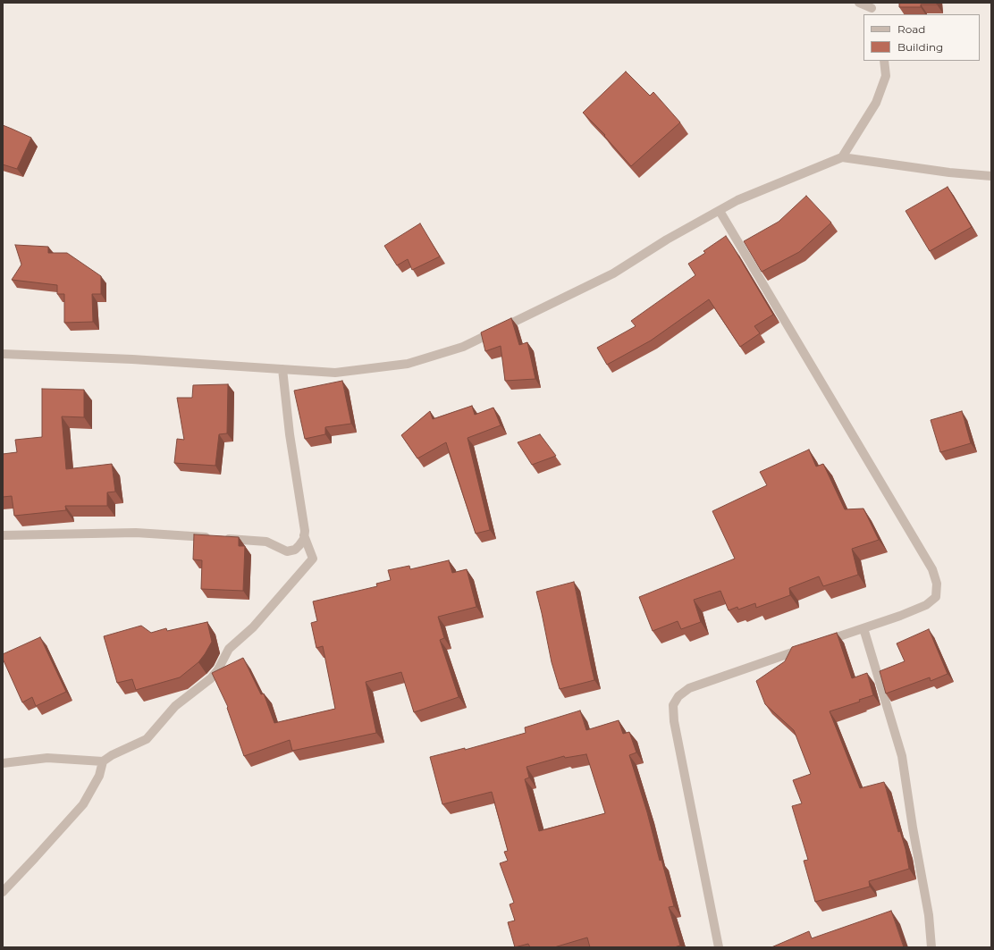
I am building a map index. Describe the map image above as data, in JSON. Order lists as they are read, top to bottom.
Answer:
{
  "legend": ["Road", "Building"]
}
